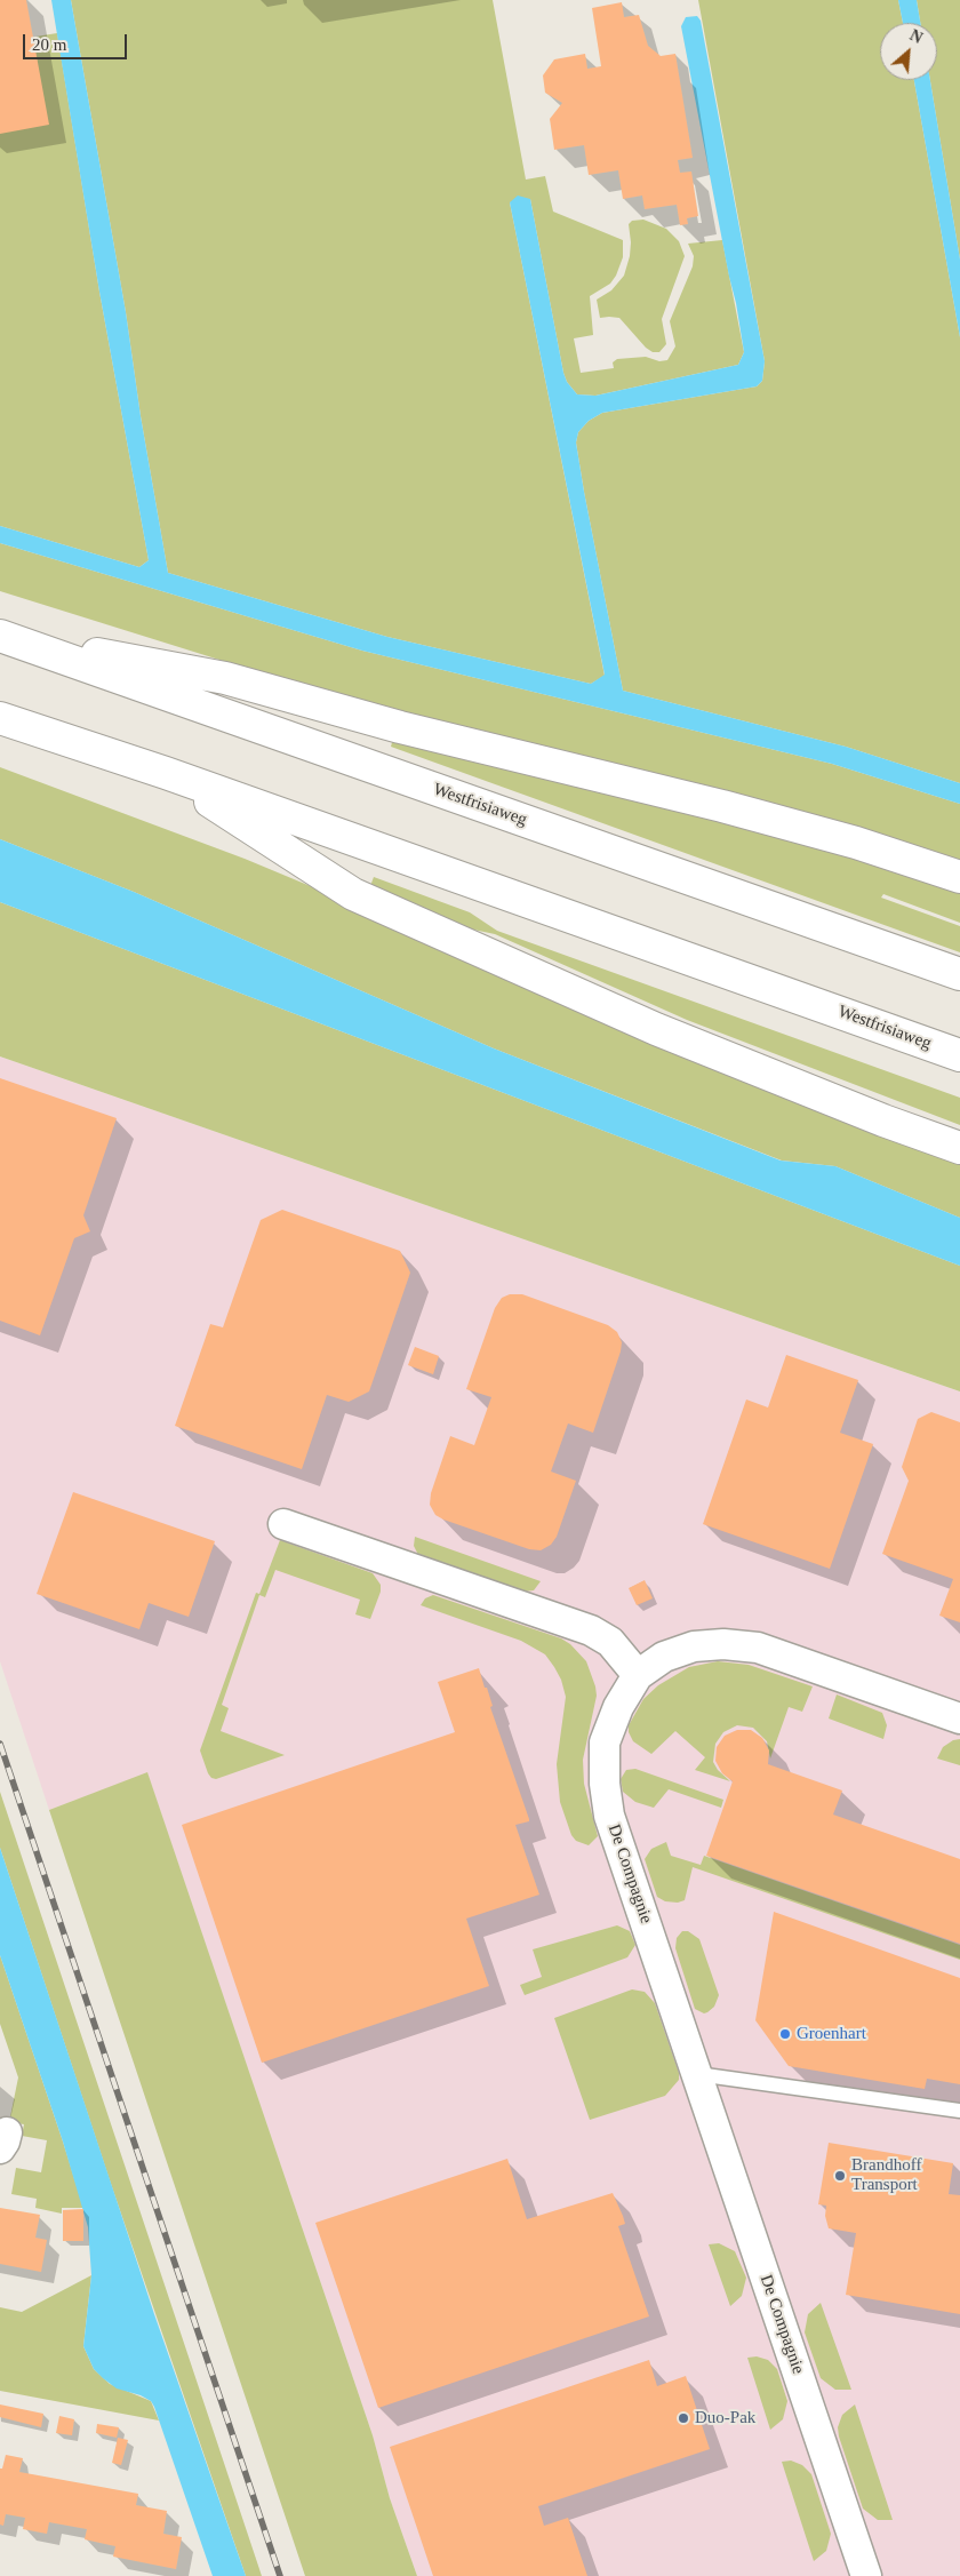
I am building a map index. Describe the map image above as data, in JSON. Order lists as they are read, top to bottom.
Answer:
{
  "streets": {
    "highway": ["Westfrisiaweg"],
    "street": ["De Compagnie"]
  },
  "places": ["Groenhart", "Brandhoff Transport", "Duo-Pak"],
  "scale_bar": "20 m",
  "north": "top right"
}
